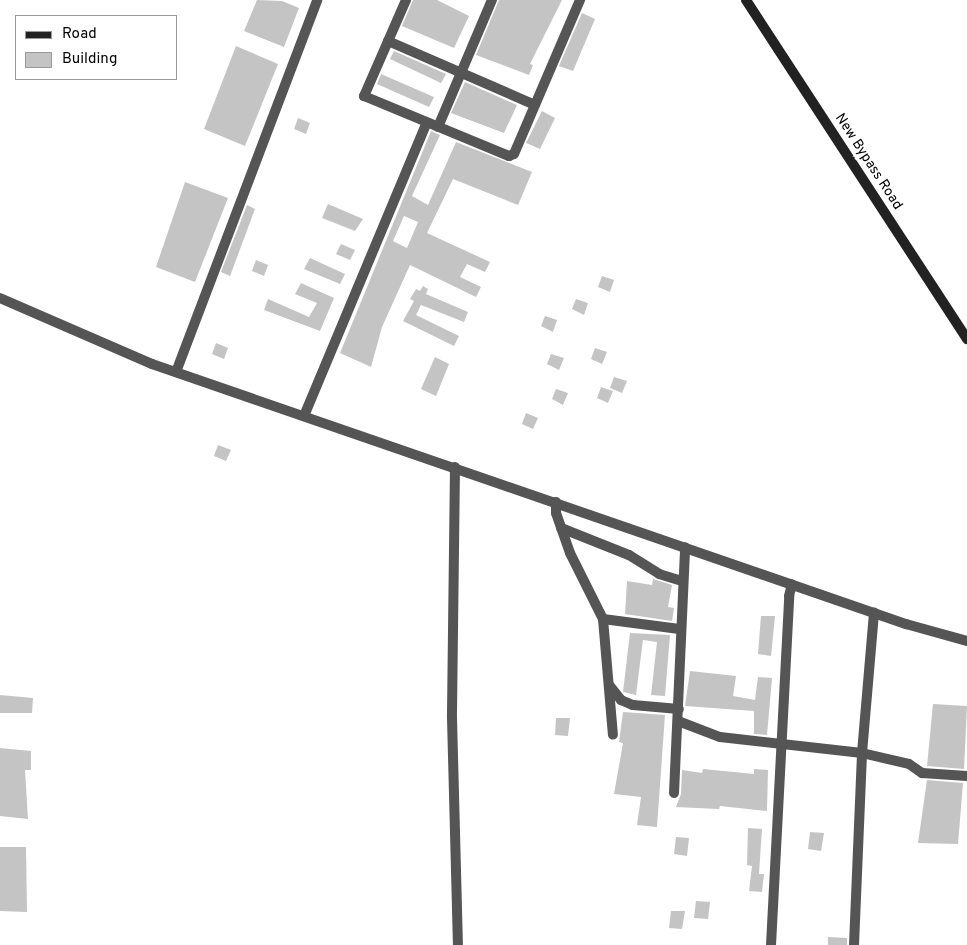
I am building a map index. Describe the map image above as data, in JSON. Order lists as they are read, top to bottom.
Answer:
{
  "streets": {
    "main road": ["New Bypass Road"]
  },
  "legend": ["Road", "Building"]
}
